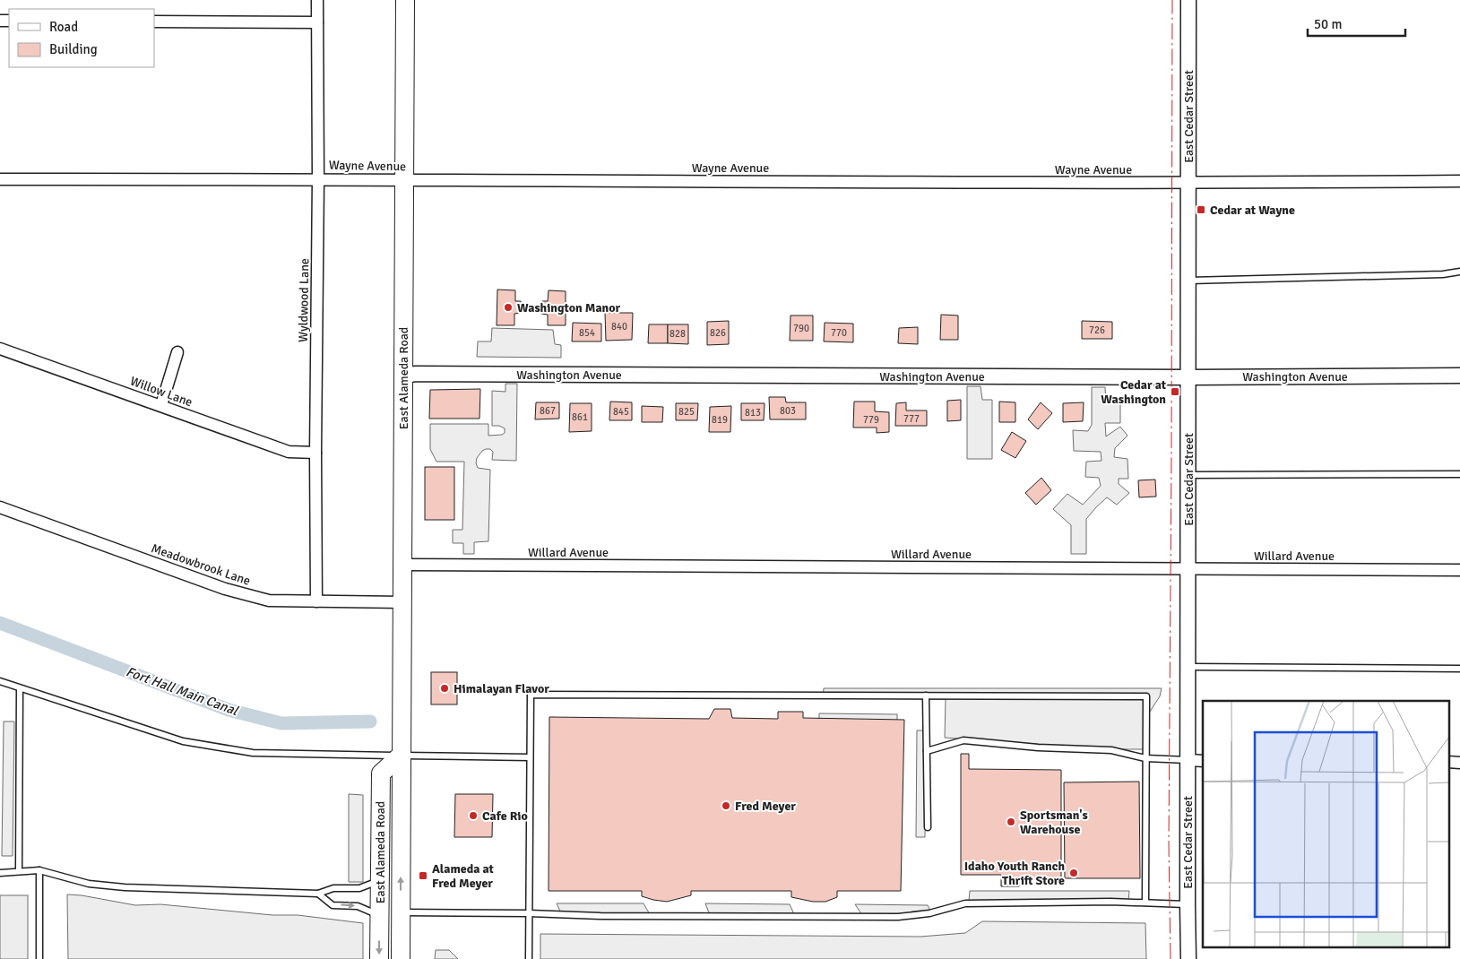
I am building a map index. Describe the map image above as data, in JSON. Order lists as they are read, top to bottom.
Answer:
{
  "streets": {
    "main road": ["East Alameda Road"],
    "street": [
      "East Cedar Street",
      "Wayne Avenue",
      "Wyldwood Lane",
      "Washington Avenue",
      "Willow Lane",
      "Willard Avenue",
      "Meadowbrook Lane"
    ]
  },
  "crossings": [
    ["East Cedar Street", "Wayne Avenue"],
    ["East Cedar Street", "Washington Avenue"],
    ["East Cedar Street", "Willard Avenue"],
    ["Wayne Avenue", "Wyldwood Lane"],
    ["Wayne Avenue", "East Alameda Road"],
    ["Wyldwood Lane", "Willow Lane"],
    ["Wyldwood Lane", "Meadowbrook Lane"],
    ["Washington Avenue", "East Alameda Road"],
    ["East Alameda Road", "Willard Avenue"],
    ["East Alameda Road", "Meadowbrook Lane"]
  ],
  "water": ["Fort Hall Main Canal"],
  "places": {
    "transit": ["Cedar at Wayne", "Cedar at Washington", "Alameda at Fred Meyer"],
    "other": [
      "Washington Manor",
      "Himalayan Flavor",
      "Fred Meyer",
      "Cafe Rio",
      "Sportsman's Warehouse",
      "Idaho Youth Ranch Thrift Store"
    ]
  },
  "house_numbers": [
    "840",
    "790",
    "726",
    "854",
    "826",
    "770",
    "828",
    "867",
    "803",
    "845",
    "825",
    "813",
    "861",
    "777",
    "819",
    "779"
  ],
  "legend": ["Road", "Building"],
  "scale_bar": "50 m"
}
